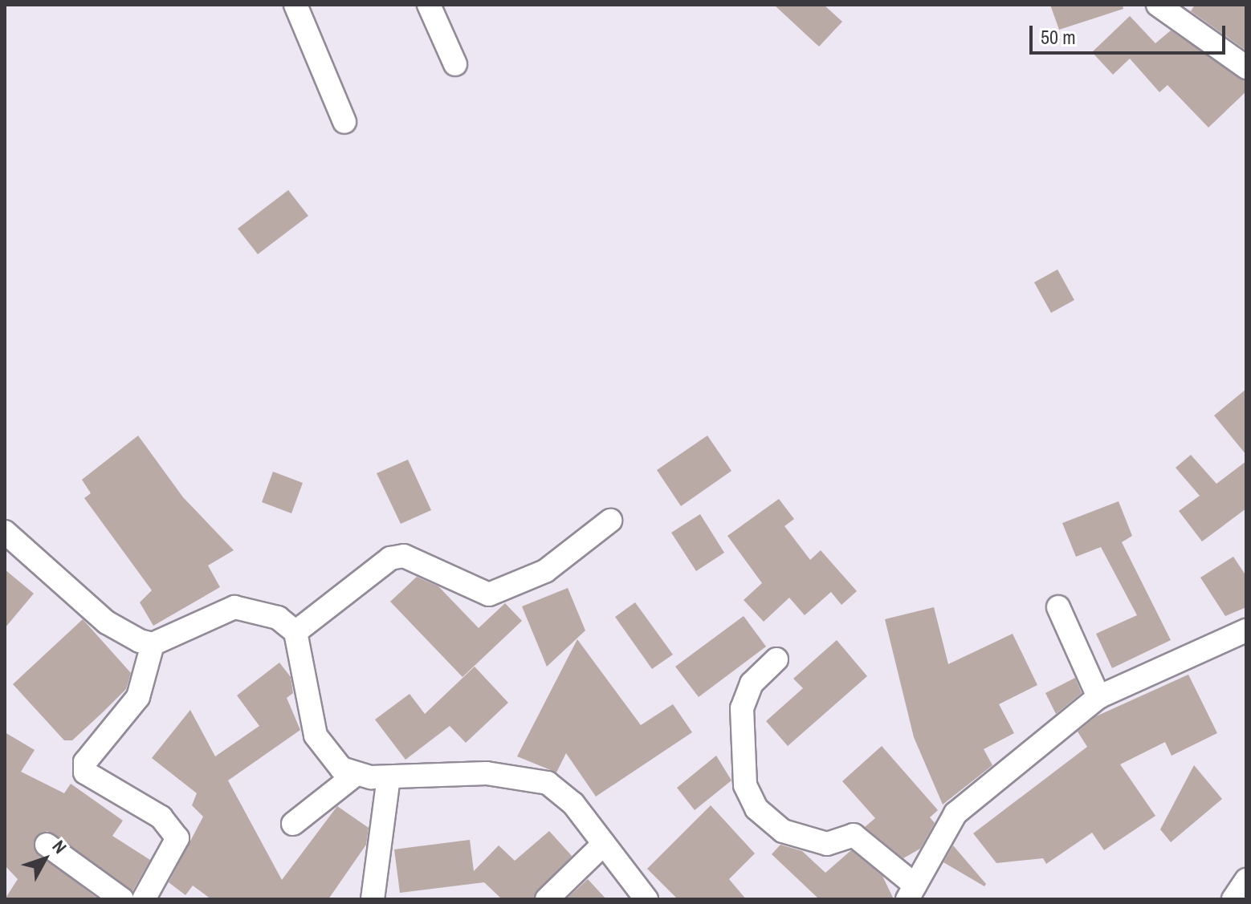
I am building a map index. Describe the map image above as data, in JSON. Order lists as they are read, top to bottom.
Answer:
{
  "scale_bar": "50 m",
  "north": "top right"
}
